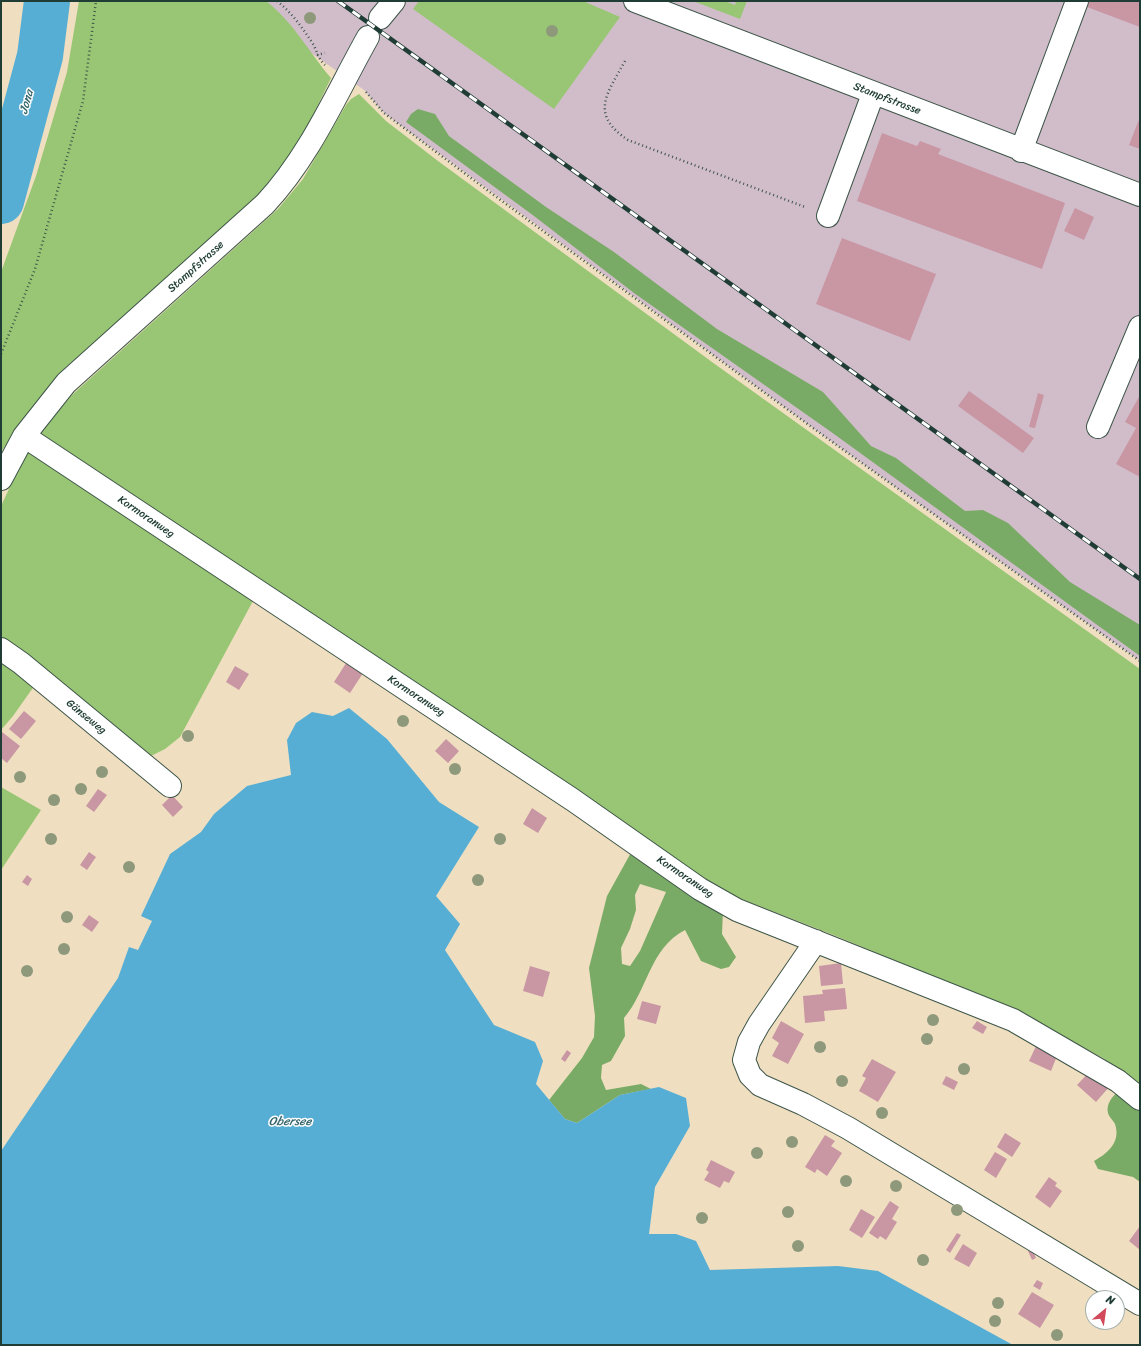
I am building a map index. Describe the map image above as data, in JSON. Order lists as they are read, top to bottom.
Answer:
{
  "streets": {
    "street": ["Stampfstrasse", "Kormoranweg", "Gänseweg"]
  },
  "crossings": [
    ["Stampfstrasse", "Kormoranweg"]
  ],
  "water": ["Jona", "Obersee"],
  "north": "top right"
}
